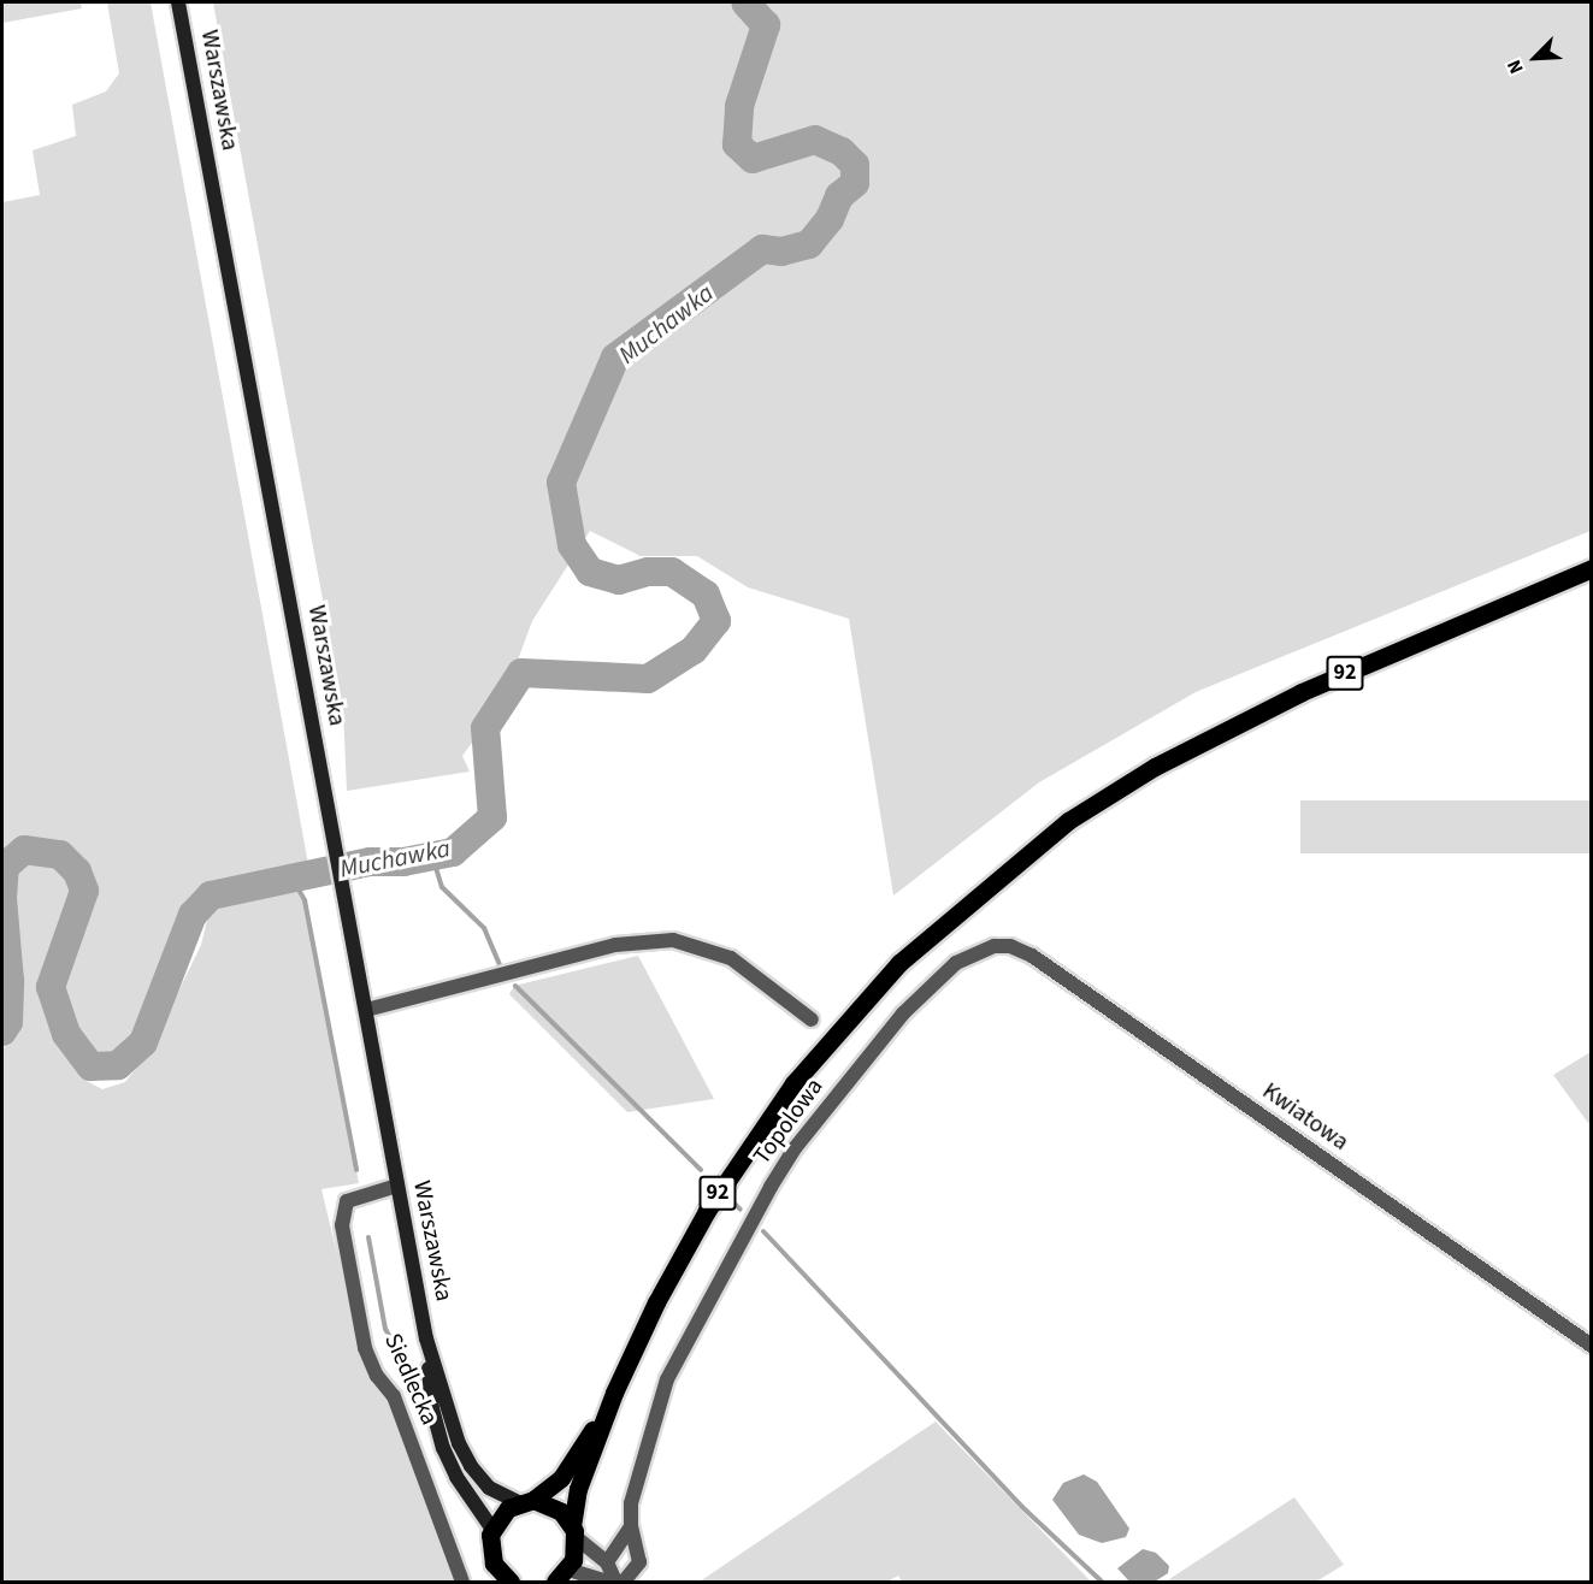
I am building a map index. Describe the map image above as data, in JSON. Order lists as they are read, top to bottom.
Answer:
{
  "streets": {
    "main road": ["Warszawska", "92"],
    "street": ["Kwiatowa", "Topolowa", "Siedlecka"]
  },
  "crossings": [
    ["Warszawska", "92"],
    ["Warszawska", "Siedlecka"],
    ["Kwiatowa", "Topolowa"]
  ],
  "water": ["Muchawka"],
  "north": "bottom left"
}
